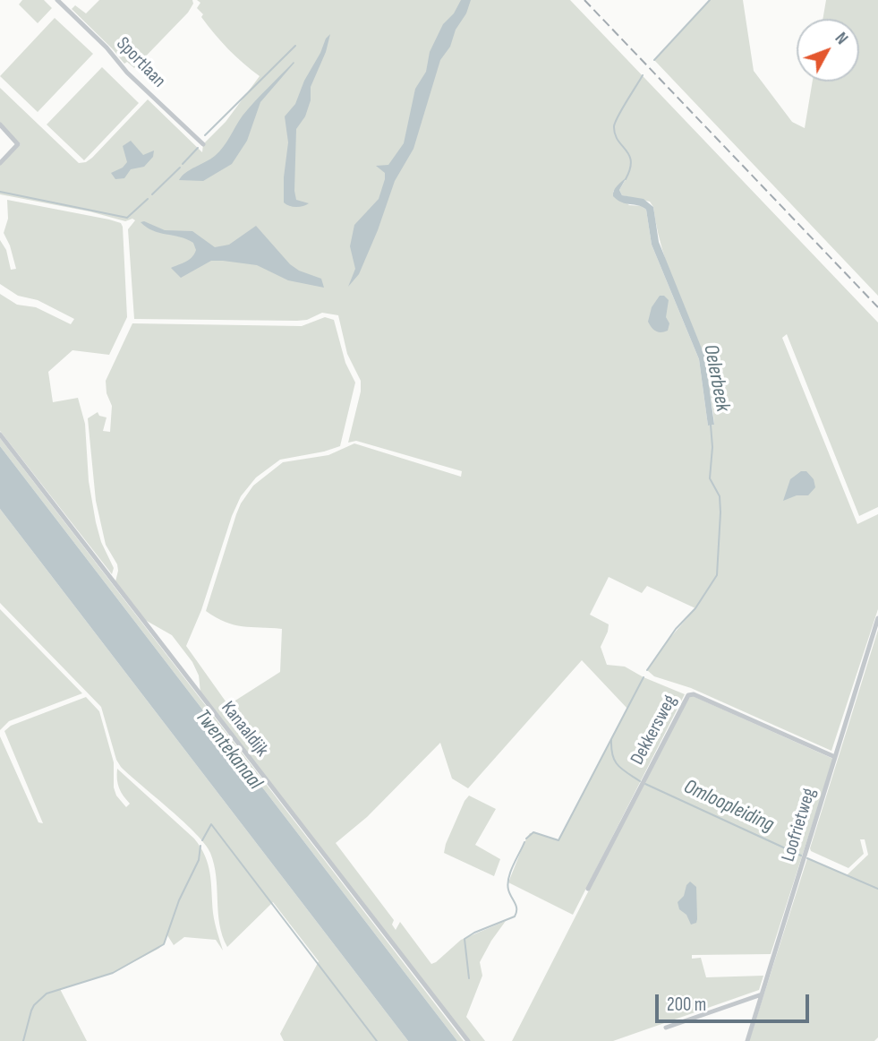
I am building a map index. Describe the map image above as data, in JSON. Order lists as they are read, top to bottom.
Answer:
{
  "streets": {
    "street": [
      "Sportlaan",
      "Kanaaldijk",
      "Dekkersweg",
      "Loofrietweg"
    ]
  },
  "crossings": [
    ["Dekkersweg", "Loofrietweg"]
  ],
  "water": ["Oelerbeek", "Twentekanaal", "Omloopleiding"],
  "scale_bar": "200 m",
  "north": "top right"
}
